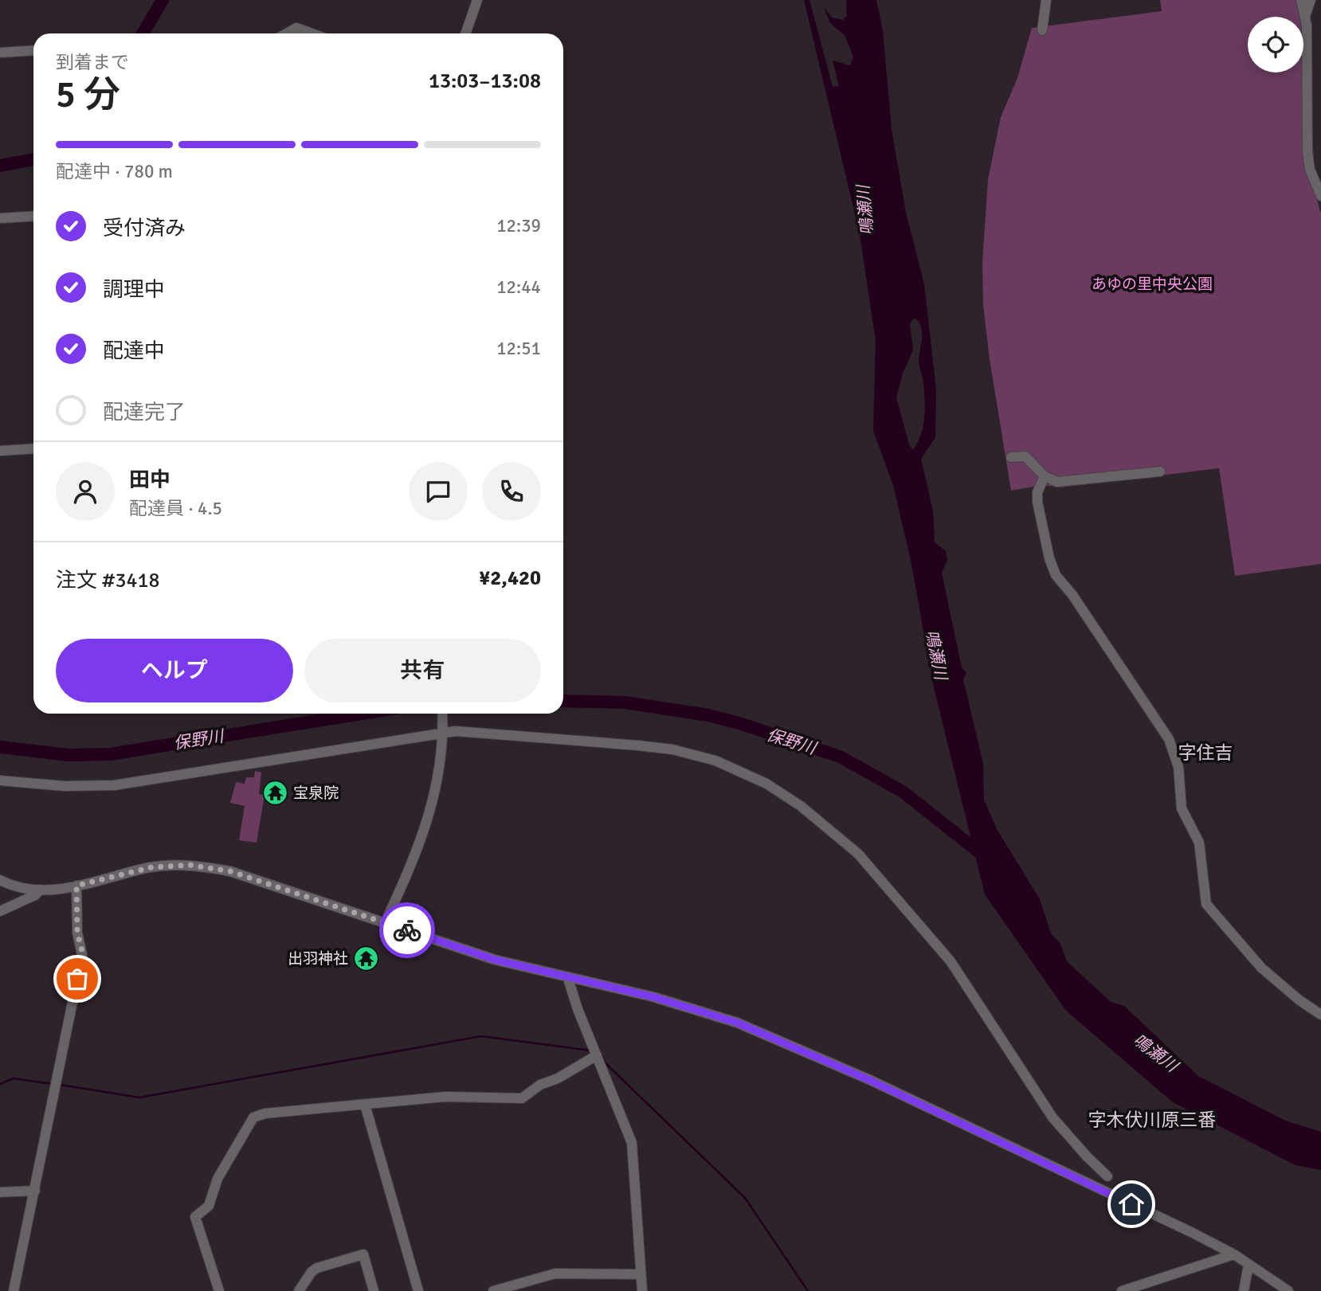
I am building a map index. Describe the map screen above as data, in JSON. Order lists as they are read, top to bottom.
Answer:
{
  "districts": ["字住吉", "字木伏川原三番"],
  "water": ["鳴瀬川", "保野川"],
  "parks": ["あゆの里中央公園"],
  "places": {
    "temple": ["宝泉院", "出羽神社"]
  },
  "page": {
    "heading": ["5 分", "到着まで", "13:03–13:08"],
    "panel": [
      "田中",
      "配達員 · 4.5",
      "注文 #3418",
      "¥2,420"
    ],
    "bar": "配達中 · 780 m",
    "list": [
      ["受付済み", "12:39"],
      ["調理中", "12:44"],
      ["配達中", "12:51"],
      "配達完了"
    ],
    "buttons": ["ヘルプ", "共有"]
  }
}
